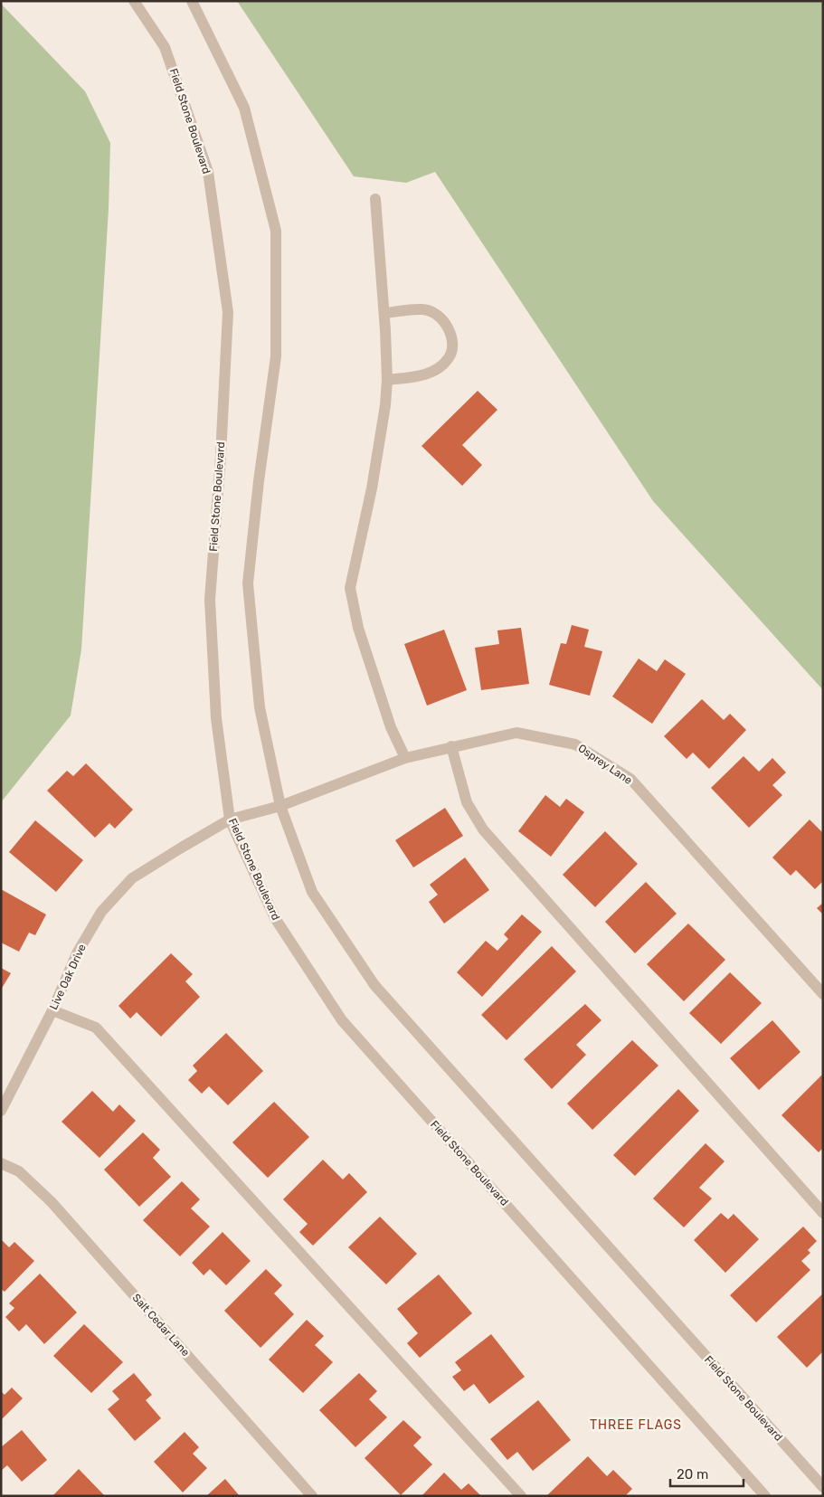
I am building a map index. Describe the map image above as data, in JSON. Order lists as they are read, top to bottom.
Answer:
{
  "streets": {
    "street": [
      "Field Stone Boulevard",
      "Osprey Lane",
      "Live Oak Drive",
      "Salt Cedar Lane"
    ]
  },
  "crossings": [
    ["Field Stone Boulevard", "Osprey Lane"],
    ["Field Stone Boulevard", "Live Oak Drive"],
    ["Osprey Lane", "Live Oak Drive"]
  ],
  "districts": ["THREE FLAGS"],
  "scale_bar": "20 m"
}
